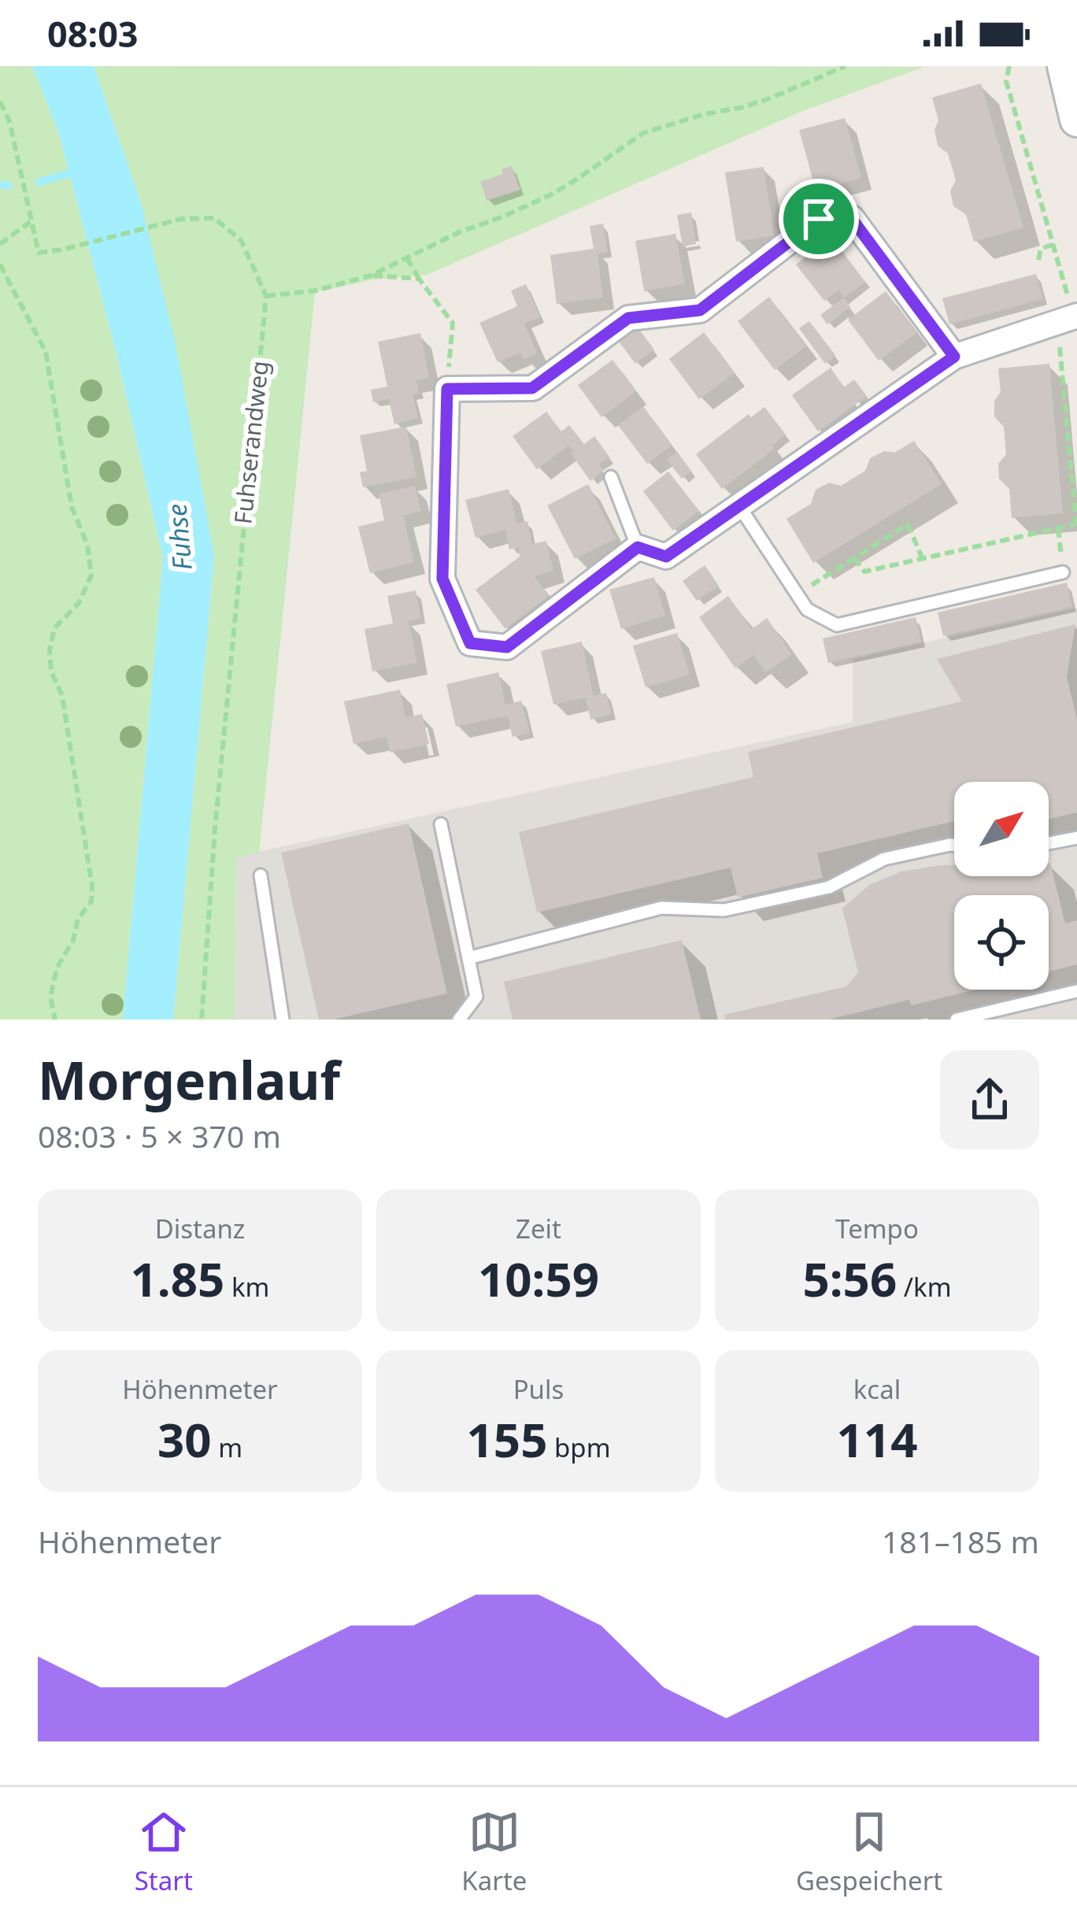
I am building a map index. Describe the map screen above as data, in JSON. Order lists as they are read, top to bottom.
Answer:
{
  "streets": {
    "path": ["Fuhserandweg"]
  },
  "water": ["Fuhse"],
  "north": "top right",
  "page": {
    "status": "08:03",
    "heading": ["Morgenlauf", "08:03 · 5 × 370 m"],
    "stats": [
      ["Distanz", "1.85 km"],
      ["Zeit", "10:59"],
      ["Tempo", "5:56 /km"],
      ["Höhenmeter", "30 m"],
      ["Puls", "155 bpm"],
      ["kcal", "114"]
    ],
    "chart": ["Höhenmeter", "181–185 m"],
    "tabs": ["Start", "Karte", "Gespeichert"]
  }
}
